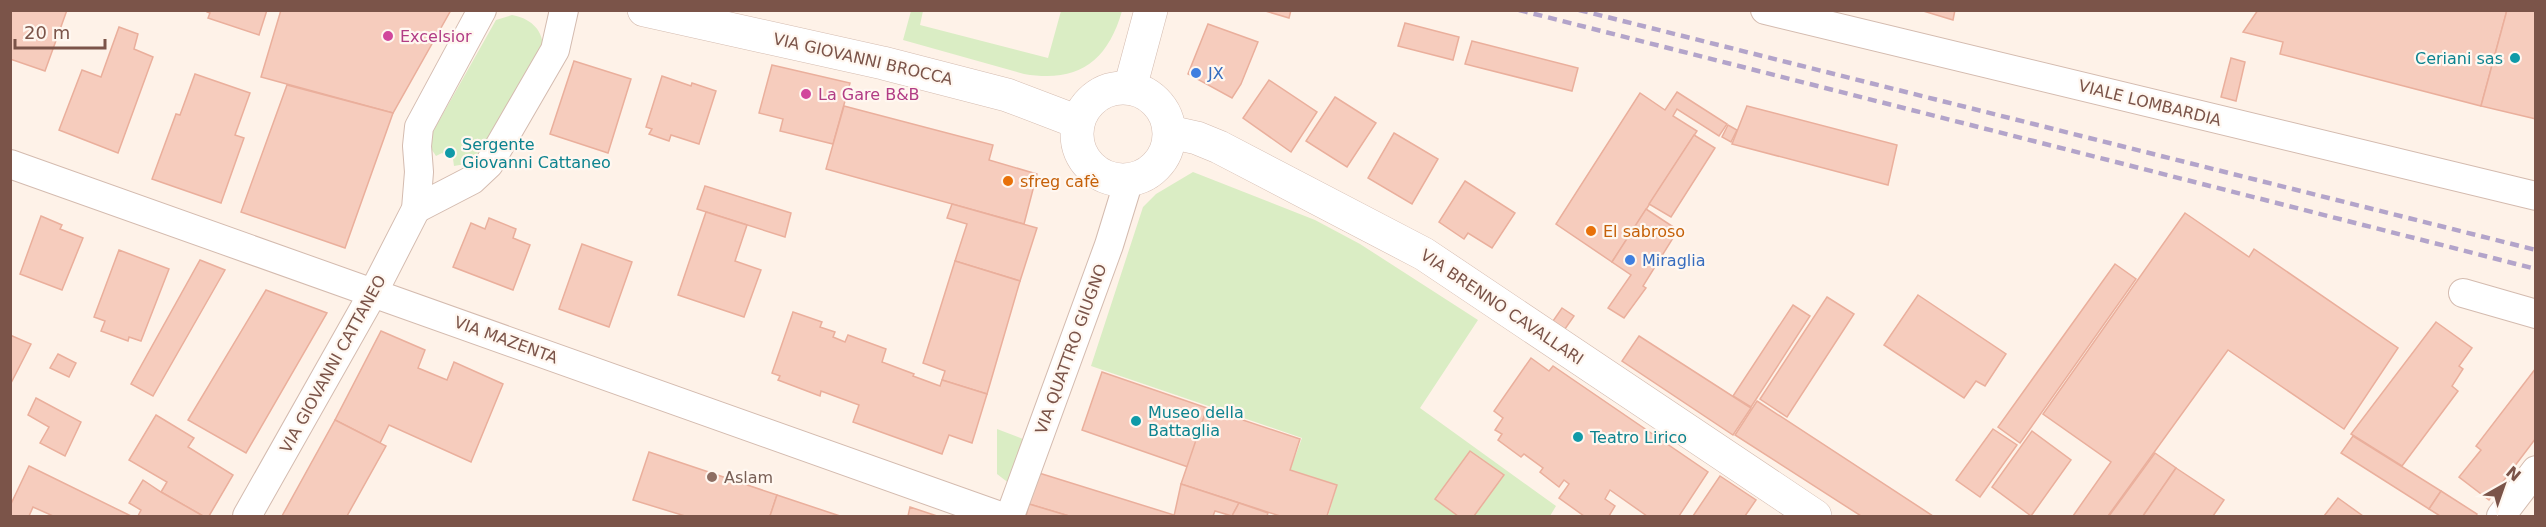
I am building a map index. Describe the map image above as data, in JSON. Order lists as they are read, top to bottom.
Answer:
{
  "streets": {
    "street": [
      "VIA GIOVANNI BROCCA",
      "VIALE LOMBARDIA",
      "VIA BRENNO CAVALLARI",
      "VIA MAZENTA",
      "VIA QUATTRO GIUGNO",
      "VIA GIOVANNI CATTANEO"
    ]
  },
  "crossings": [
    ["VIA GIOVANNI BROCCA", "VIA BRENNO CAVALLARI"],
    ["VIA GIOVANNI BROCCA", "VIA QUATTRO GIUGNO"],
    ["VIA BRENNO CAVALLARI", "VIA QUATTRO GIUGNO"],
    ["VIA MAZENTA", "VIA GIOVANNI CATTANEO"]
  ],
  "places": [
    "Excelsior",
    "Ceriani sas",
    "JX",
    "La Gare B&B",
    "Sergente Giovanni Cattaneo",
    "sfreg cafè",
    "El sabroso",
    "Miraglia",
    "Museo della Battaglia",
    "Teatro Lirico",
    "Aslam"
  ],
  "scale_bar": "20 m",
  "north": "top right"
}
